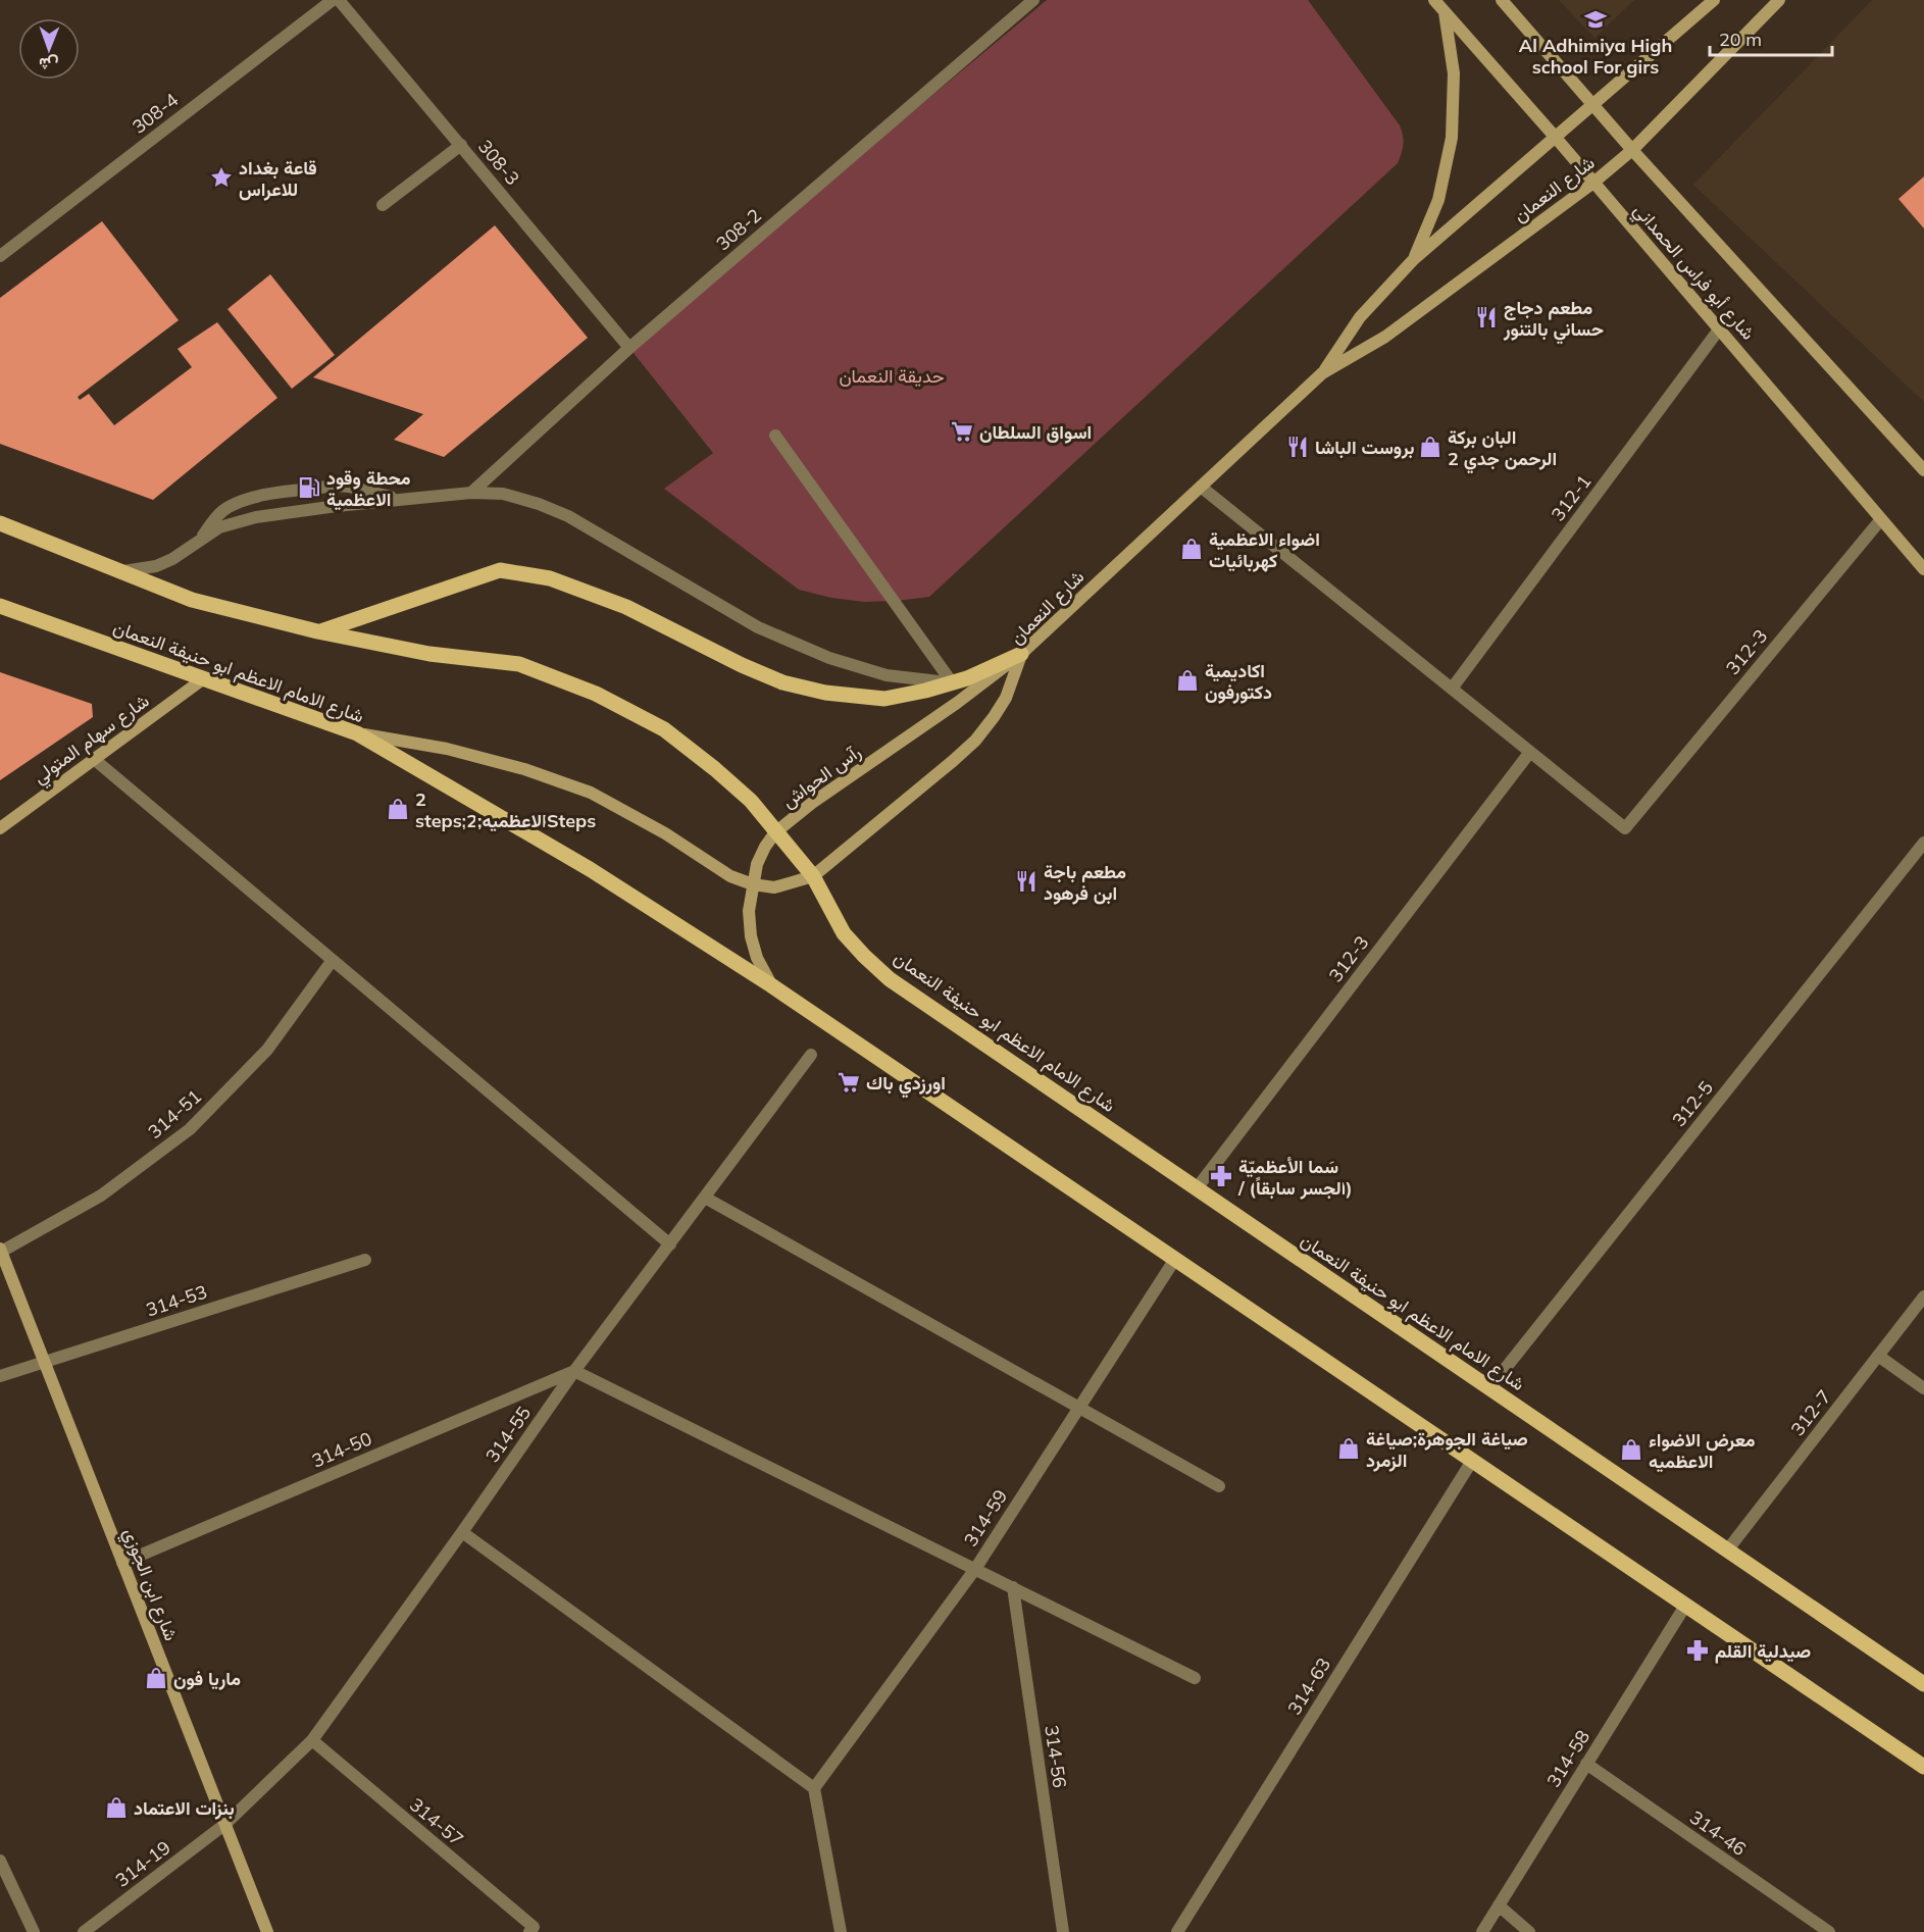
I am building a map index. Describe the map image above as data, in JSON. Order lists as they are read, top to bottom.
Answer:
{
  "streets": {
    "main road": ["شارع الامام الاعظم ابو حنيفة النعمان"],
    "street": [
      "308-4",
      "308-3",
      "شارع النعمان",
      "308-2",
      "شارع أبو فراس الحمداني",
      "312-1",
      "312-3",
      "شارع سهام المتولي",
      "رآس الحواش",
      "312-5",
      "314-51",
      "314-53",
      "312-7",
      "314-55",
      "314-50",
      "314-59",
      "شارع ابن الجوزي",
      "314-63",
      "314-56",
      "314-58",
      "314-57",
      "314-46",
      "314-19"
    ]
  },
  "crossings": [
    ["308-3", "308-2"],
    ["شارع النعمان", "شارع أبو فراس الحمداني"],
    ["شارع النعمان", "312-3"],
    ["شارع النعمان", "شارع الامام الاعظم ابو حنيفة النعمان"],
    ["شارع النعمان", "رآس الحواش"],
    ["شارع أبو فراس الحمداني", "312-1"],
    ["شارع أبو فراس الحمداني", "312-3"],
    ["312-1", "312-3"],
    ["312-3", "شارع الامام الاعظم ابو حنيفة النعمان"],
    ["شارع الامام الاعظم ابو حنيفة النعمان", "شارع سهام المتولي"],
    ["شارع الامام الاعظم ابو حنيفة النعمان", "رآس الحواش"],
    ["شارع الامام الاعظم ابو حنيفة النعمان", "312-5"],
    ["شارع الامام الاعظم ابو حنيفة النعمان", "312-7"],
    ["شارع الامام الاعظم ابو حنيفة النعمان", "314-59"],
    ["شارع الامام الاعظم ابو حنيفة النعمان", "314-63"],
    ["شارع الامام الاعظم ابو حنيفة النعمان", "314-58"],
    ["314-51", "شارع ابن الجوزي"],
    ["314-53", "شارع ابن الجوزي"],
    ["314-55", "314-50"],
    ["314-55", "شارع ابن الجوزي"],
    ["314-55", "314-57"],
    ["314-55", "314-19"],
    ["314-50", "شارع ابن الجوزي"],
    ["شارع ابن الجوزي", "314-19"],
    ["314-58", "314-46"]
  ],
  "parks": ["حديقة النعمان"],
  "places": {
    "school or university": ["Al Adhimiya High school For girs"],
    "place": ["قاعة بغداد للاعراس"],
    "restaurant": ["مطعم دجاج حساني بالتنور", "بروست الباشا", "مطعم باجة ابن فرهود"],
    "supermarket": ["اسواق السلطان", "اورزدي باك"],
    "shop": [
      "البان بركة الرحمن جدي 2",
      "اضواء الاعظمية كهربائيات",
      "اكاديمية دكتورفون",
      "2 steps;الاعظميه;2Steps",
      "صياغة الجوهرة;صياغة الزمرد",
      "معرض الاضواء الاعظميه",
      "ماريا فون",
      "بنزات الاعتماد"
    ],
    "fuel station": ["محطة وقود الاعظمية"],
    "pharmacy": ["سَما الأعظميّة / (الجسر سابقاً)", "صيدلية القلم"]
  },
  "scale_bar": "20 m",
  "north": "bottom"
}
